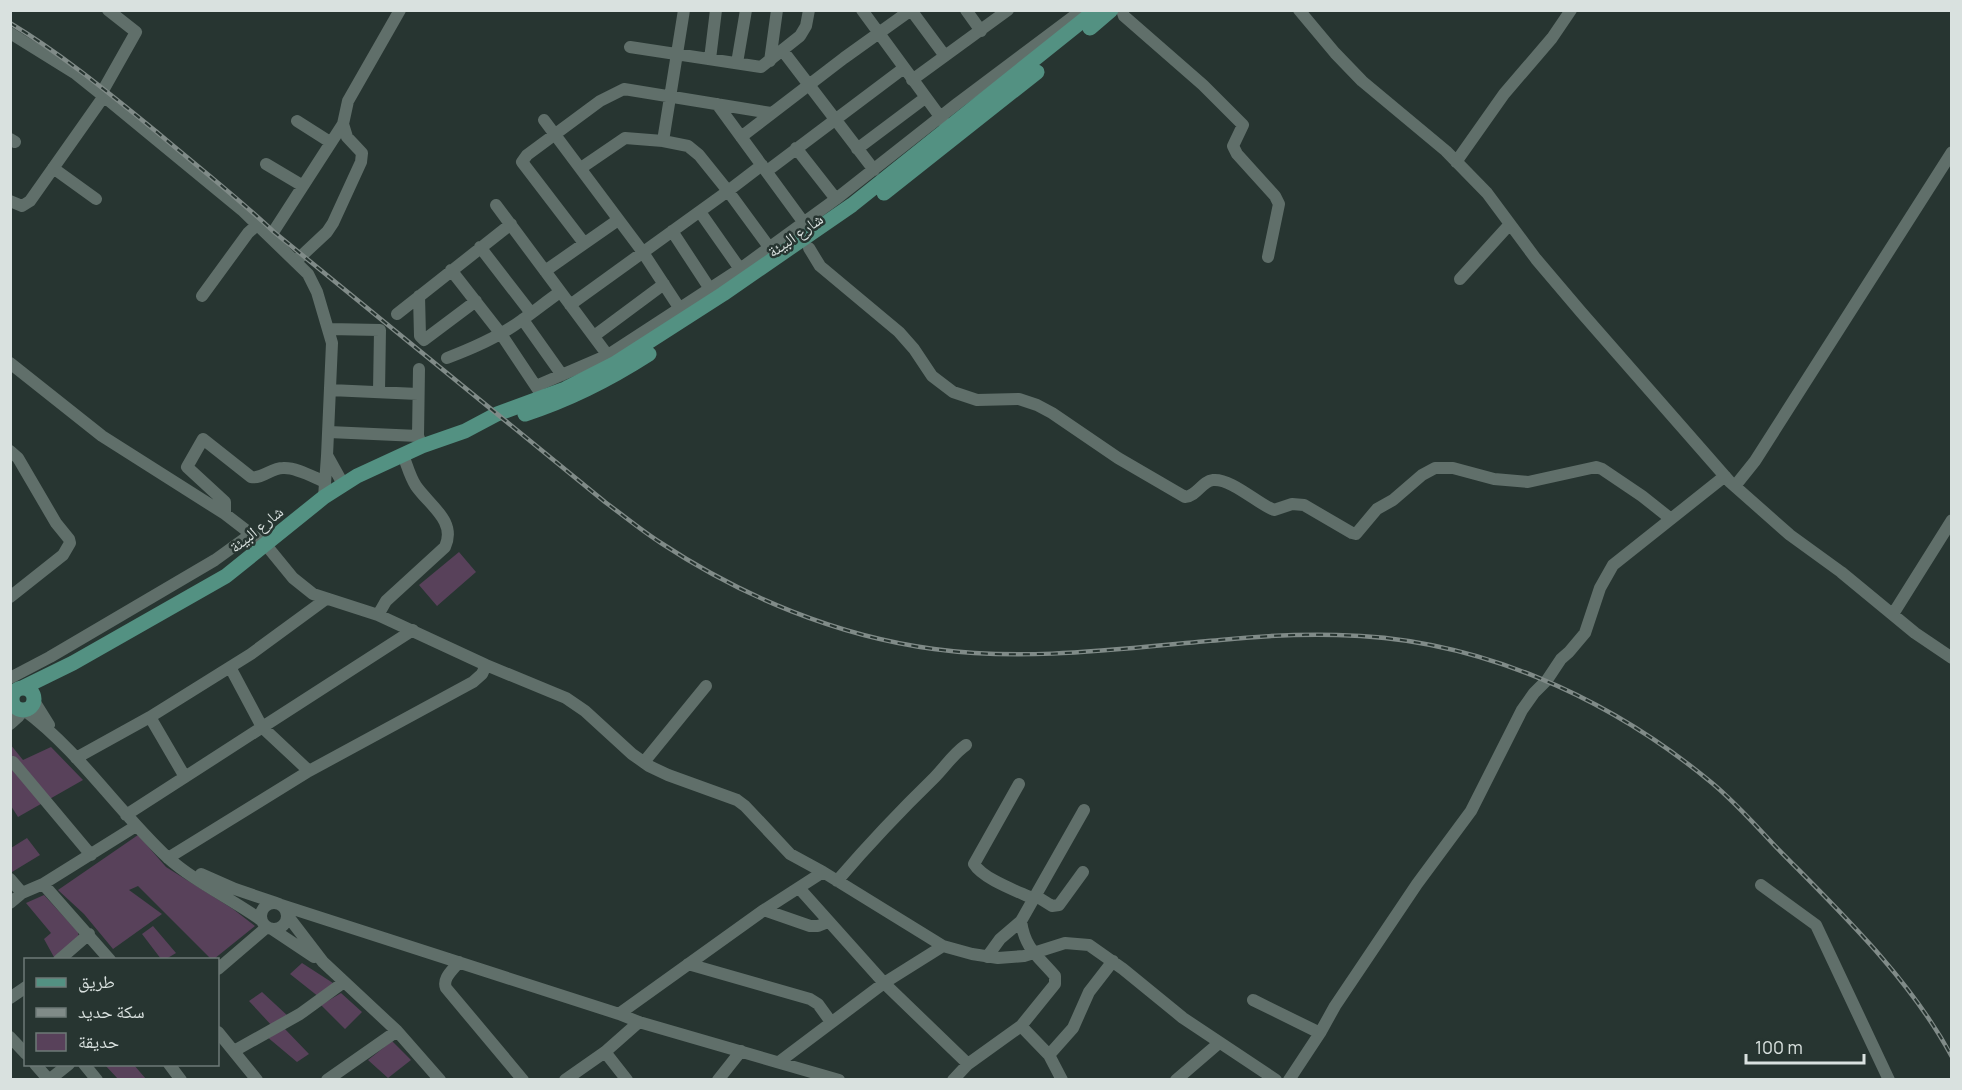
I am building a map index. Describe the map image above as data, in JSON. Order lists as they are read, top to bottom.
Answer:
{
  "streets": {
    "main road": ["شارع البيئة"]
  },
  "legend": ["طريق", "سكة حديد", "حديقة"],
  "scale_bar": "100 m"
}
